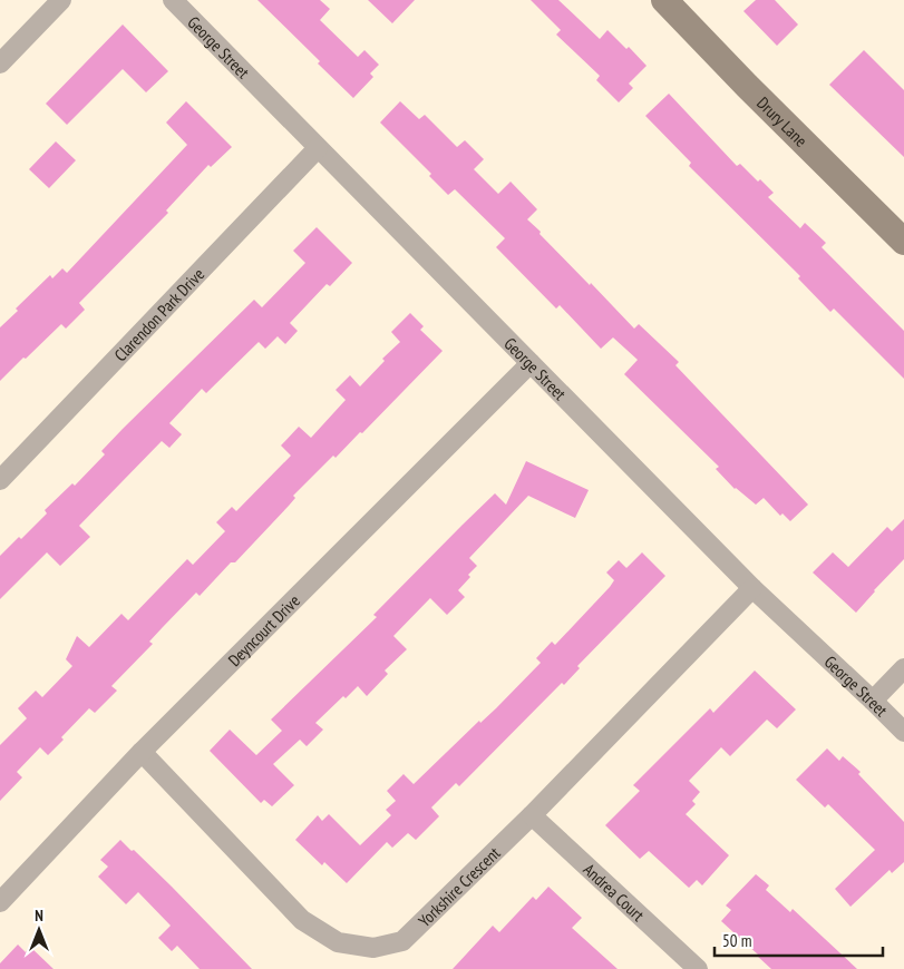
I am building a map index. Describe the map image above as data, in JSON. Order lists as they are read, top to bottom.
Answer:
{
  "streets": {
    "street": [
      "George Street",
      "Drury Lane",
      "Clarendon Park Drive",
      "Deyncourt Drive",
      "Yorkshire Crescent",
      "Andrea Court"
    ]
  },
  "crossings": [
    ["George Street", "Clarendon Park Drive"],
    ["George Street", "Deyncourt Drive"],
    ["George Street", "Yorkshire Crescent"],
    ["Deyncourt Drive", "Yorkshire Crescent"],
    ["Yorkshire Crescent", "Andrea Court"]
  ],
  "scale_bar": "50 m",
  "north": "top"
}
